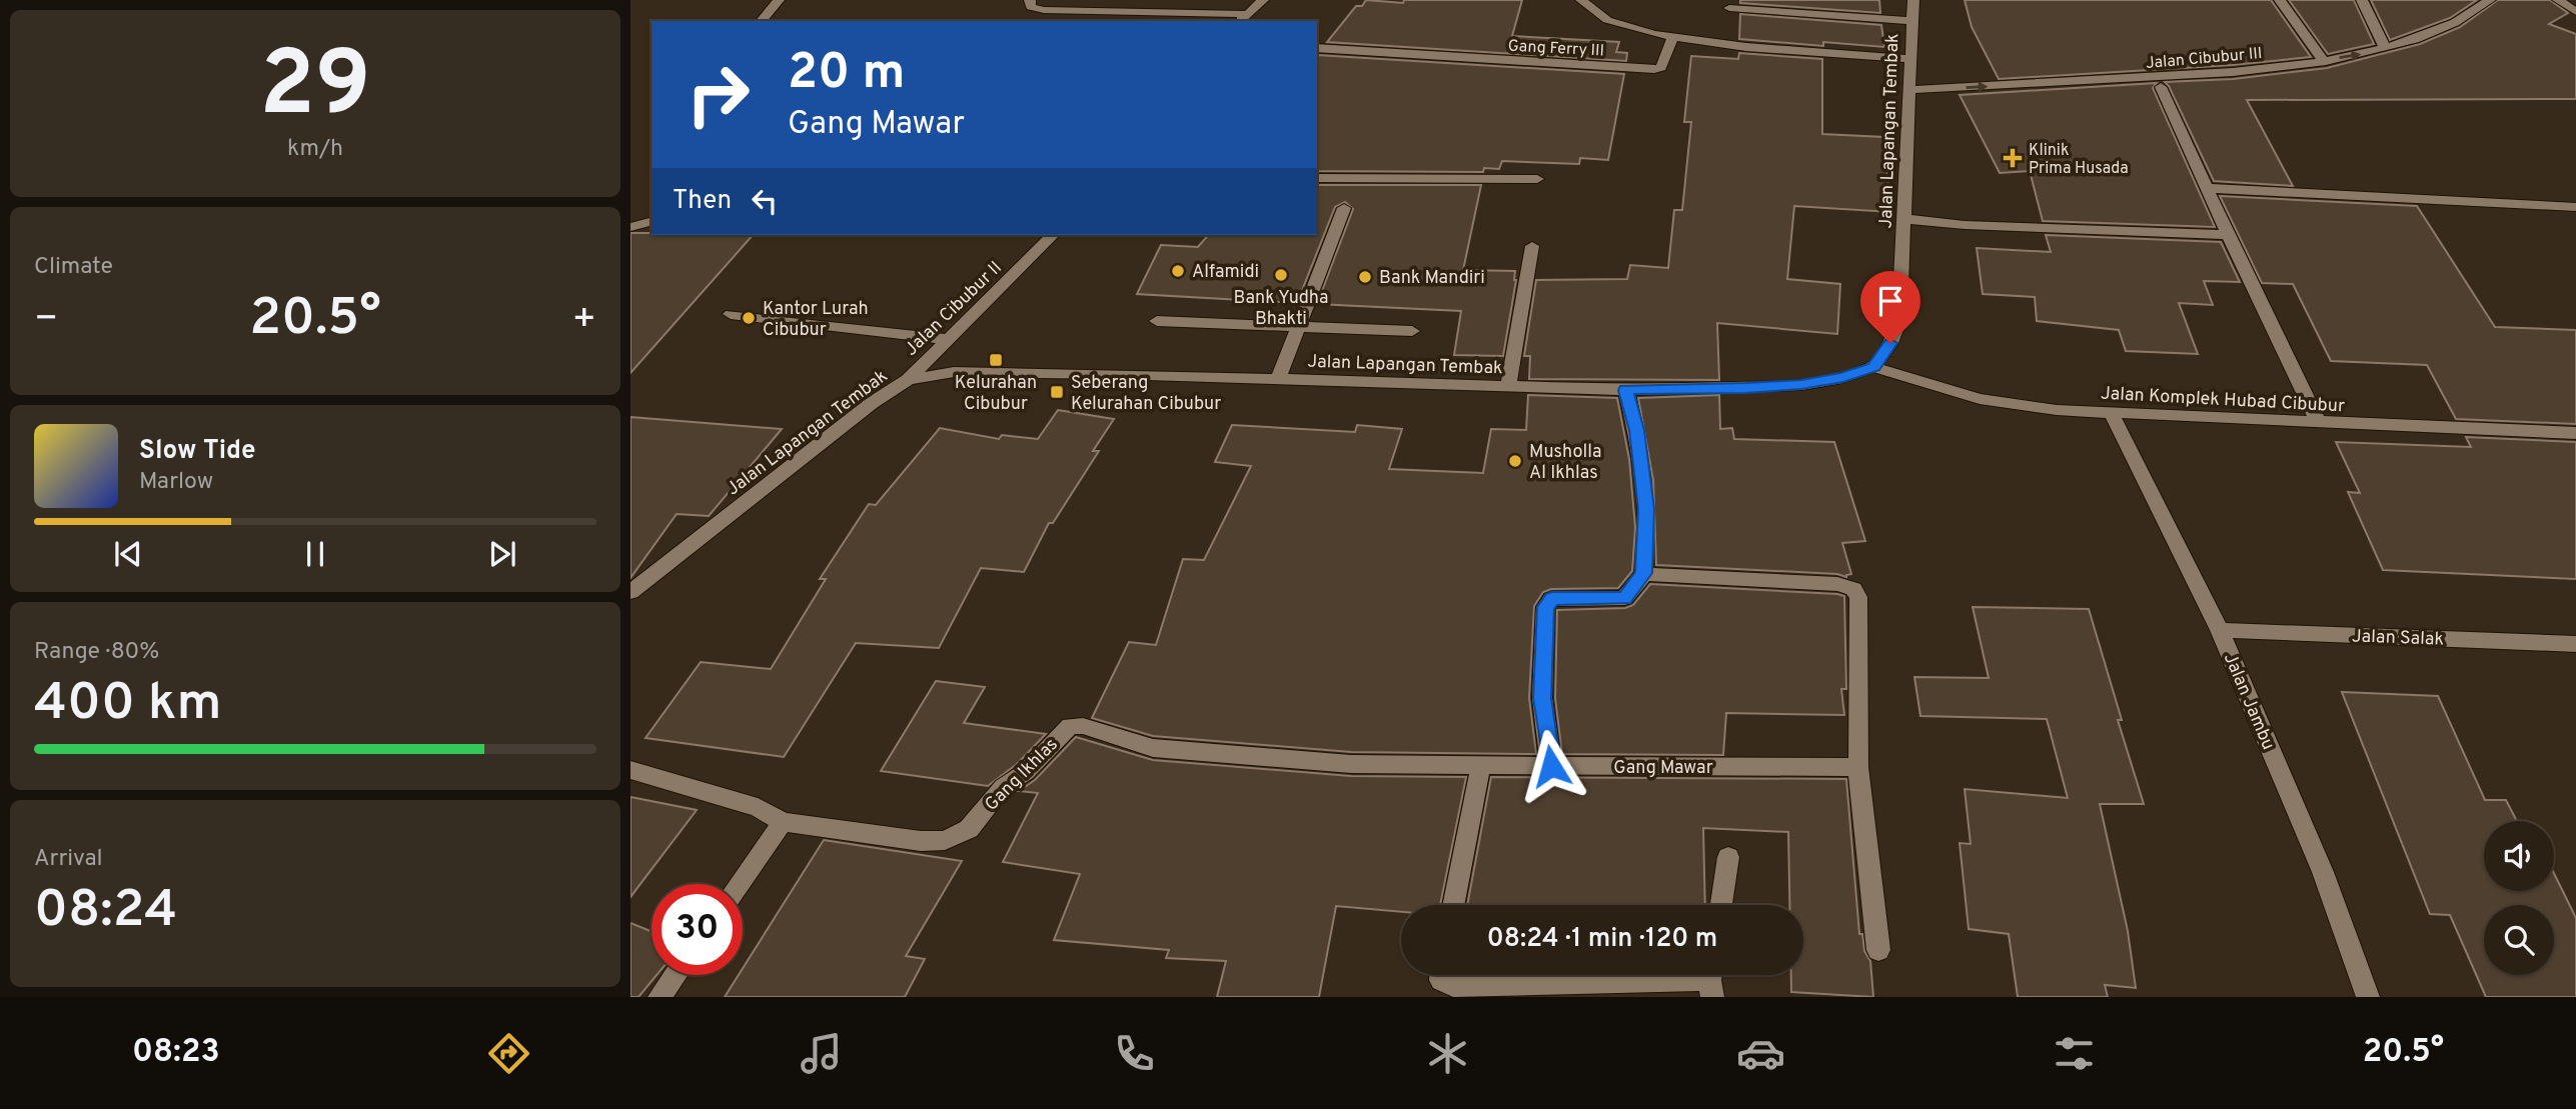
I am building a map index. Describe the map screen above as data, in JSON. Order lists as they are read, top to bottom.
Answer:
{
  "streets": {
    "street": [
      "Gang Ferry III",
      "Jalan Cibubur III",
      "Jalan Lapangan Tembak",
      "Jalan Cibubur II",
      "Jalan Komplek Hubad Cibubur",
      "Jalan Salak",
      "Jalan Jambu",
      "Gang Mawar",
      "Gang Ikhlas"
    ]
  },
  "crossings": [
    ["Jalan Cibubur III", "Jalan Lapangan Tembak"],
    ["Jalan Lapangan Tembak", "Jalan Cibubur II"],
    ["Jalan Lapangan Tembak", "Jalan Komplek Hubad Cibubur"],
    ["Jalan Komplek Hubad Cibubur", "Jalan Jambu"],
    ["Jalan Salak", "Jalan Jambu"],
    ["Gang Mawar", "Gang Ikhlas"]
  ],
  "places": {
    "health": ["Klinik Prima Husada"],
    "other": [
      "Alfamidi",
      "Bank Yudha Bhakti",
      "Bank Mandiri",
      "Kantor Lurah Cibubur",
      "Musholla Al Ikhlas"
    ],
    "transit": ["Kelurahan Cibubur", "Seberang Kelurahan Cibubur"]
  },
  "page": {
    "tile": [
      ["29", "km/h"],
      "Climate",
      ["Range · 80%", "400 km"],
      ["Arrival", "08:24"]
    ],
    "turn": ["20 m", "Gang Mawar"],
    "then": "Then",
    "heat": ["−", "20.5°", "+"],
    "song": ["Slow Tide", "Marlow"],
    "limit": "30",
    "trip": "08:24 · 1 min · 120 m",
    "tabs": ["08:23", "20.5°"]
  }
}
